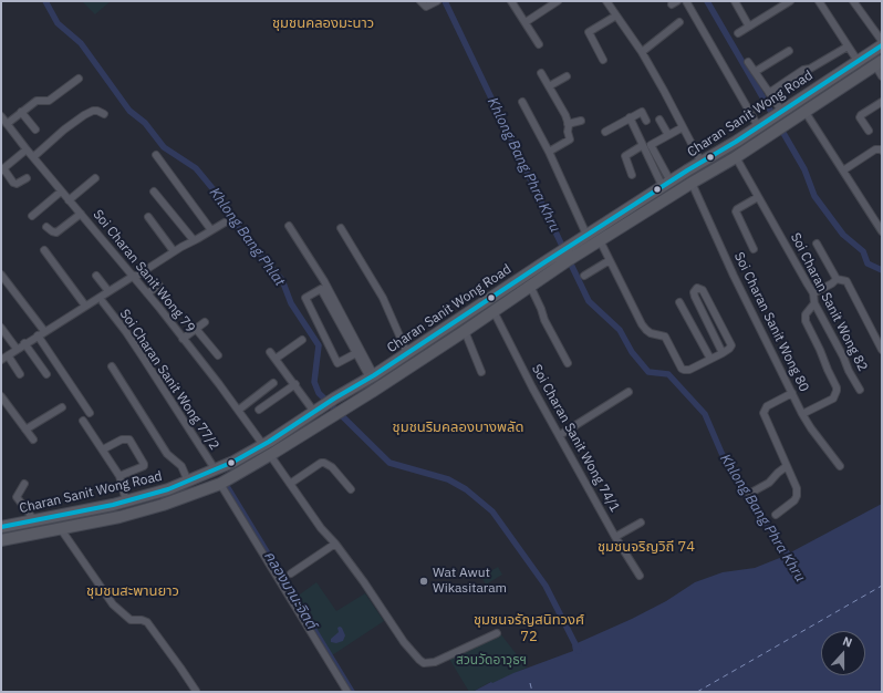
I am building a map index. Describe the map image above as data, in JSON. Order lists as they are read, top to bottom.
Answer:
{
  "streets": {
    "main road": ["Charan Sanit Wong Road"],
    "street": [
      "Soi Charan Sanit Wong 79",
      "Soi Charan Sanit Wong 82",
      "Soi Charan Sanit Wong 80",
      "Soi Charan Sanit Wong 77/2",
      "Soi Charan Sanit Wong 74/1"
    ]
  },
  "crossings": [
    ["Charan Sanit Wong Road", "Soi Charan Sanit Wong 79"],
    ["Charan Sanit Wong Road", "Soi Charan Sanit Wong 82"],
    ["Charan Sanit Wong Road", "Soi Charan Sanit Wong 80"],
    ["Charan Sanit Wong Road", "Soi Charan Sanit Wong 77/2"],
    ["Charan Sanit Wong Road", "Soi Charan Sanit Wong 74/1"]
  ],
  "districts": [
    "ชุมชนคลองมะนาว",
    "ชุมชนริมคลองบางพลัด",
    "ชุมชนจริญวิถี 74",
    "ชุมชนสะพานยาว",
    "ชุมชนจรัญสนิทวงศ์ 72"
  ],
  "water": ["Khlong Bang Phra Khru", "Khlong Bang Phlat", "คลองมานะจิตต์"],
  "parks": ["สวนวัดอาวุธฯ"],
  "places": ["Wat Awut Wikasitaram"],
  "north": "top"
}
